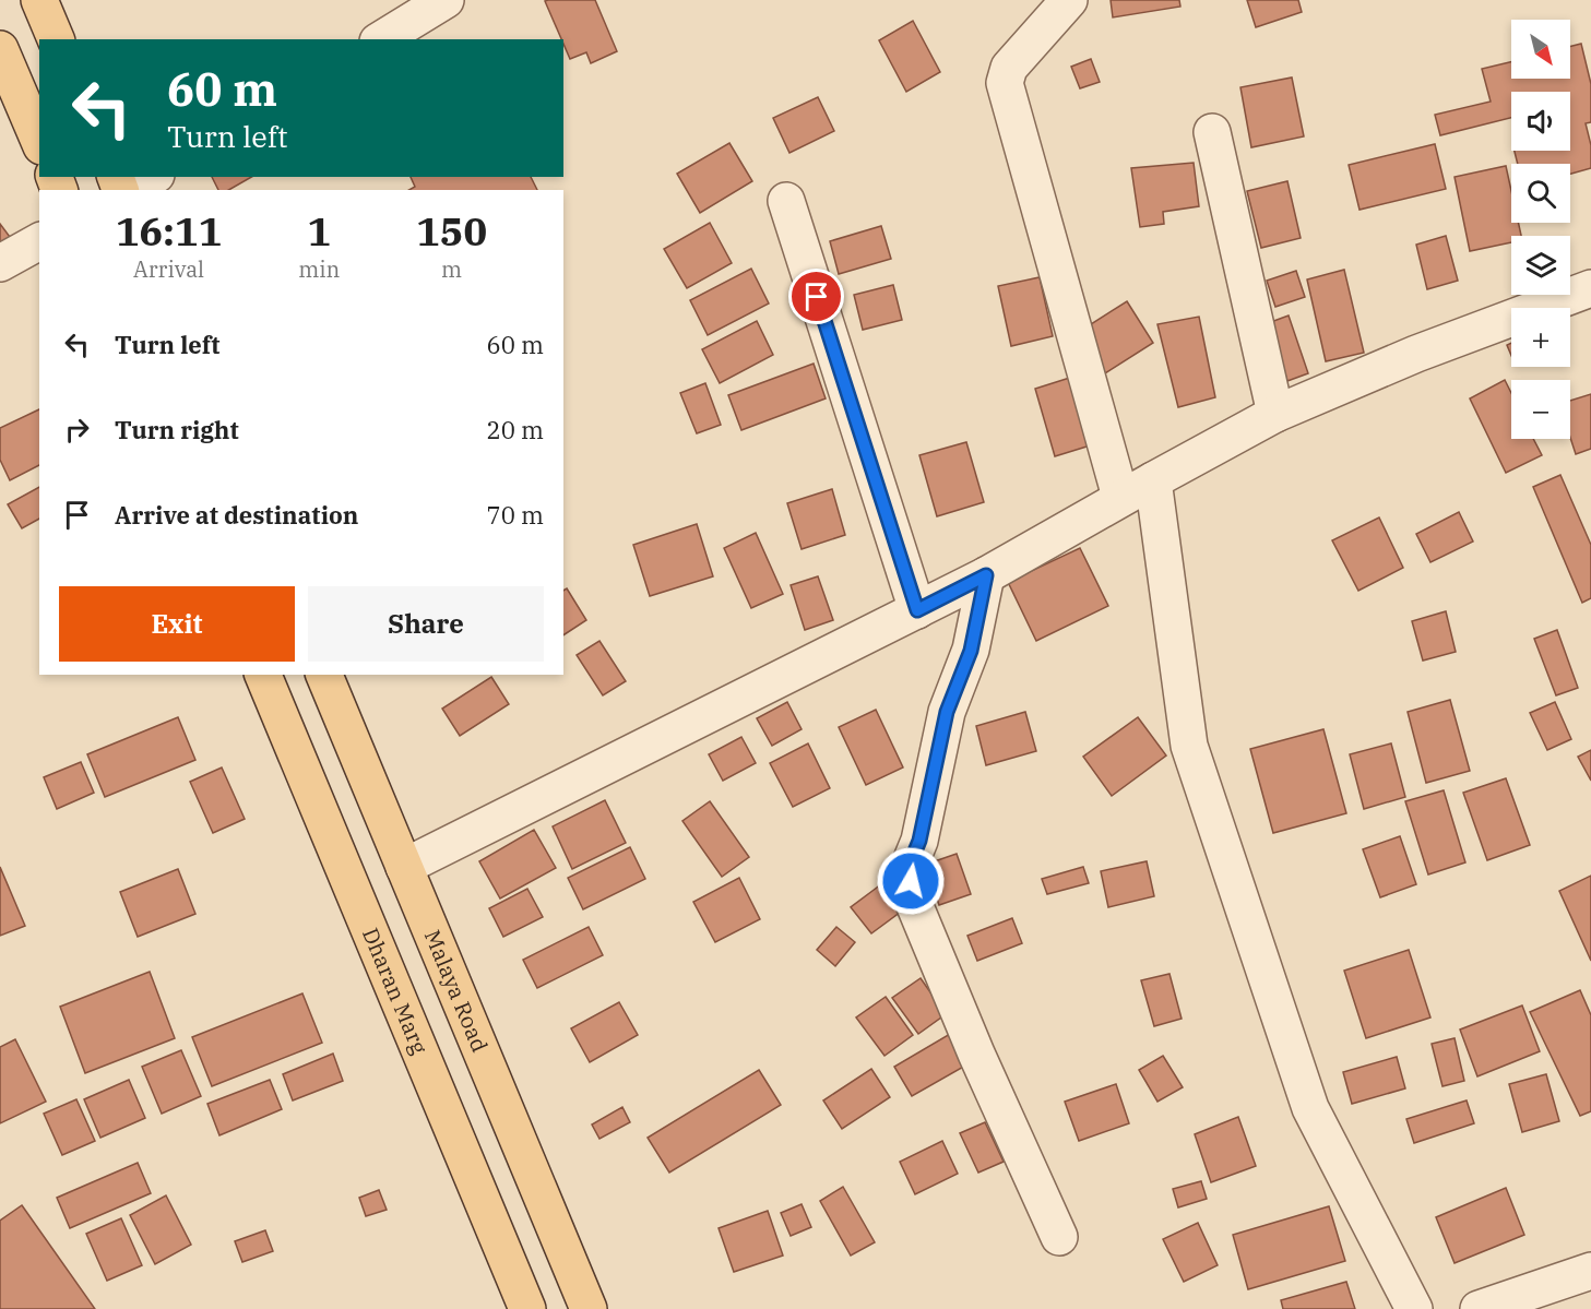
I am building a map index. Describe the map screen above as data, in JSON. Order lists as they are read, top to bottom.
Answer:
{
  "streets": {
    "main road": ["Dharan Marg", "Malaya Road"]
  },
  "north": "bottom right",
  "page": {
    "map_buttons": ["+", "−"],
    "turn": ["60 m", "Turn left"],
    "eta": [
      "16:11",
      "Arrival",
      "1",
      "min",
      "150",
      "m"
    ],
    "list": [
      {
        "name": "Turn left",
        "value": "60 m"
      },
      {
        "name": "Turn right",
        "value": "20 m"
      },
      {
        "name": "Arrive at destination",
        "value": "70 m"
      }
    ],
    "buttons": ["Exit", "Share"]
  }
}
